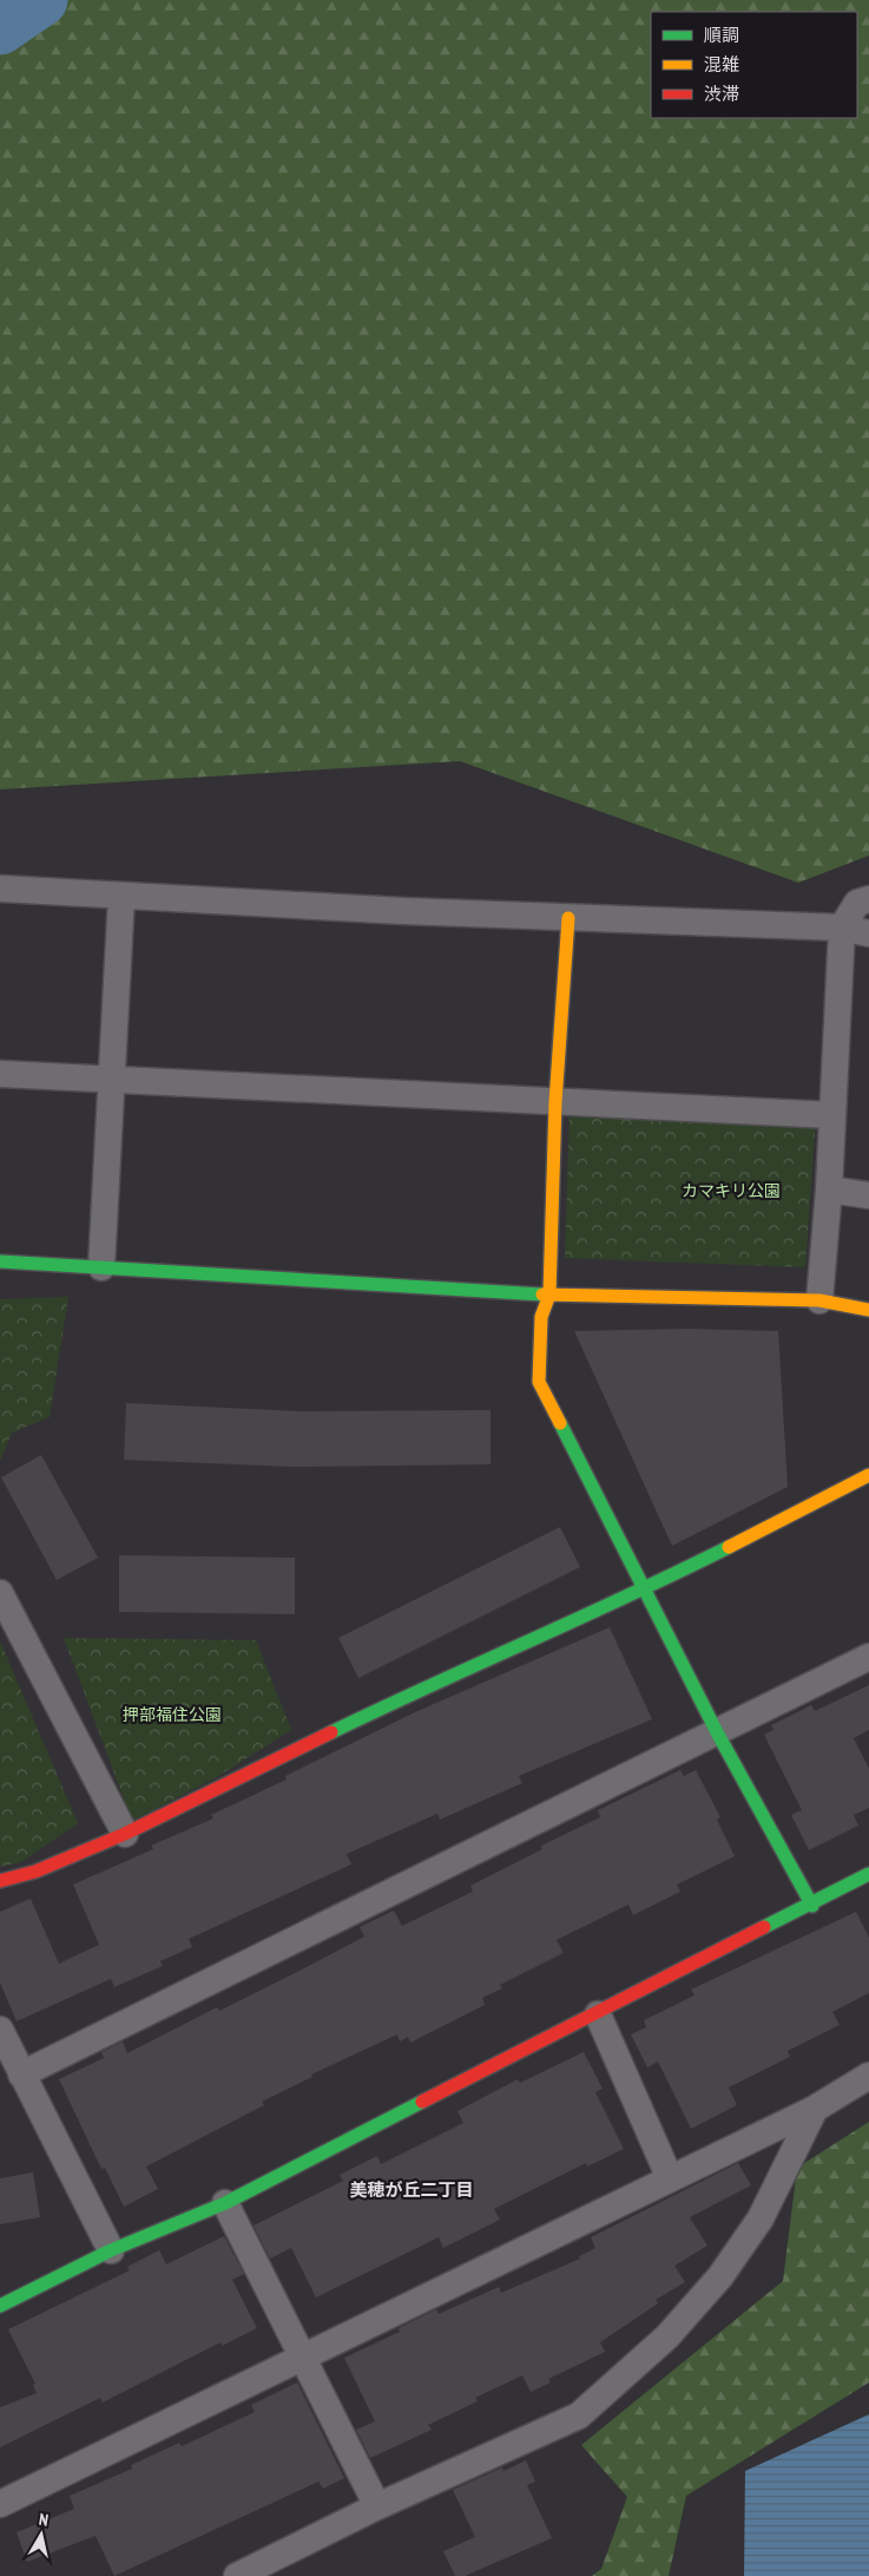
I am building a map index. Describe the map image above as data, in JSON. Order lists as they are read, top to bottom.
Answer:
{
  "districts": ["美穂が丘二丁目"],
  "parks": ["カマキリ公園", "押部福住公園"],
  "legend": ["順調", "混雑", "渋滞"],
  "north": "top"
}
